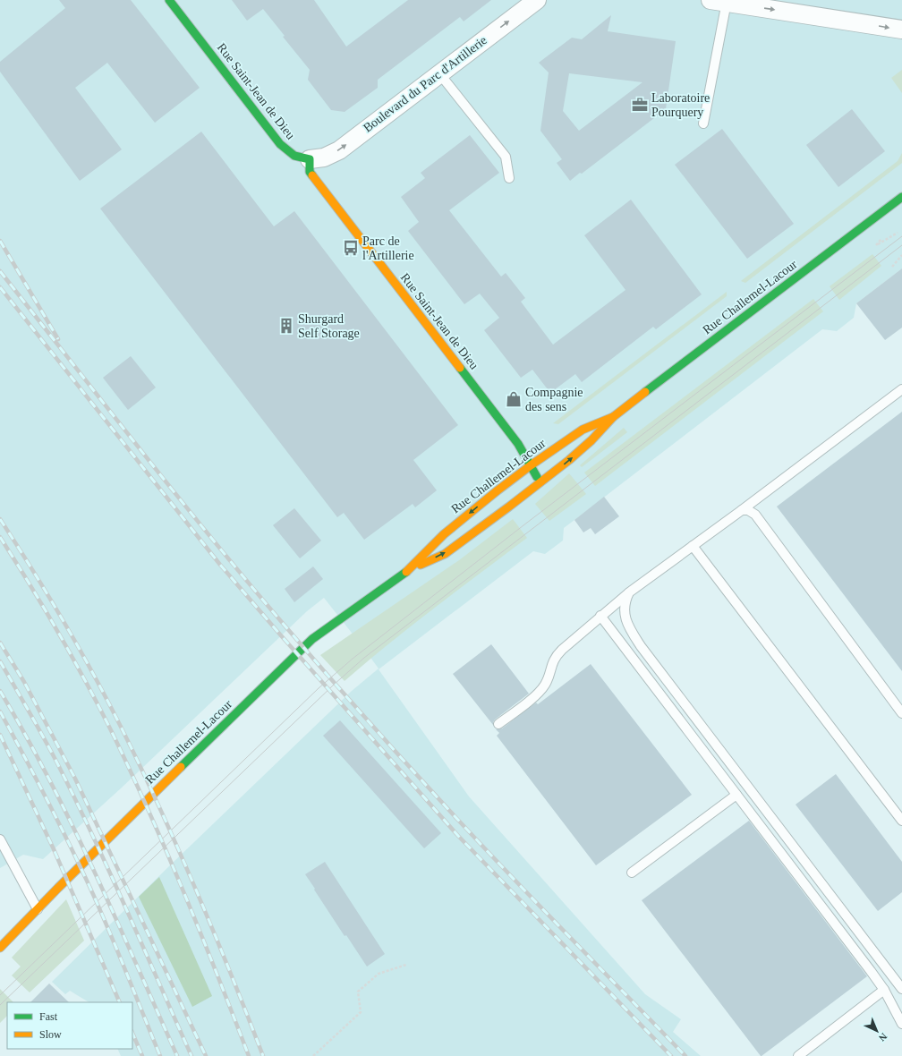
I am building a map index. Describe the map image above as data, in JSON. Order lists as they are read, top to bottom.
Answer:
{
  "streets": {
    "street": ["Boulevard du Parc d'Artillerie", "Rue Saint-Jean de Dieu", "Rue Challemel-Lacour"]
  },
  "crossings": [
    ["Boulevard du Parc d'Artillerie", "Rue Saint-Jean de Dieu"],
    ["Rue Saint-Jean de Dieu", "Rue Challemel-Lacour"]
  ],
  "one_way": ["Boulevard du Parc d'Artillerie"],
  "places": {
    "office": ["Laboratoire Pourquery"],
    "bus stop": ["Parc de l'Artillerie"],
    "building": ["Shurgard Self Storage"],
    "shop": ["Compagnie des sens"]
  },
  "legend": ["Fast", "Slow"],
  "north": "bottom right"
}
